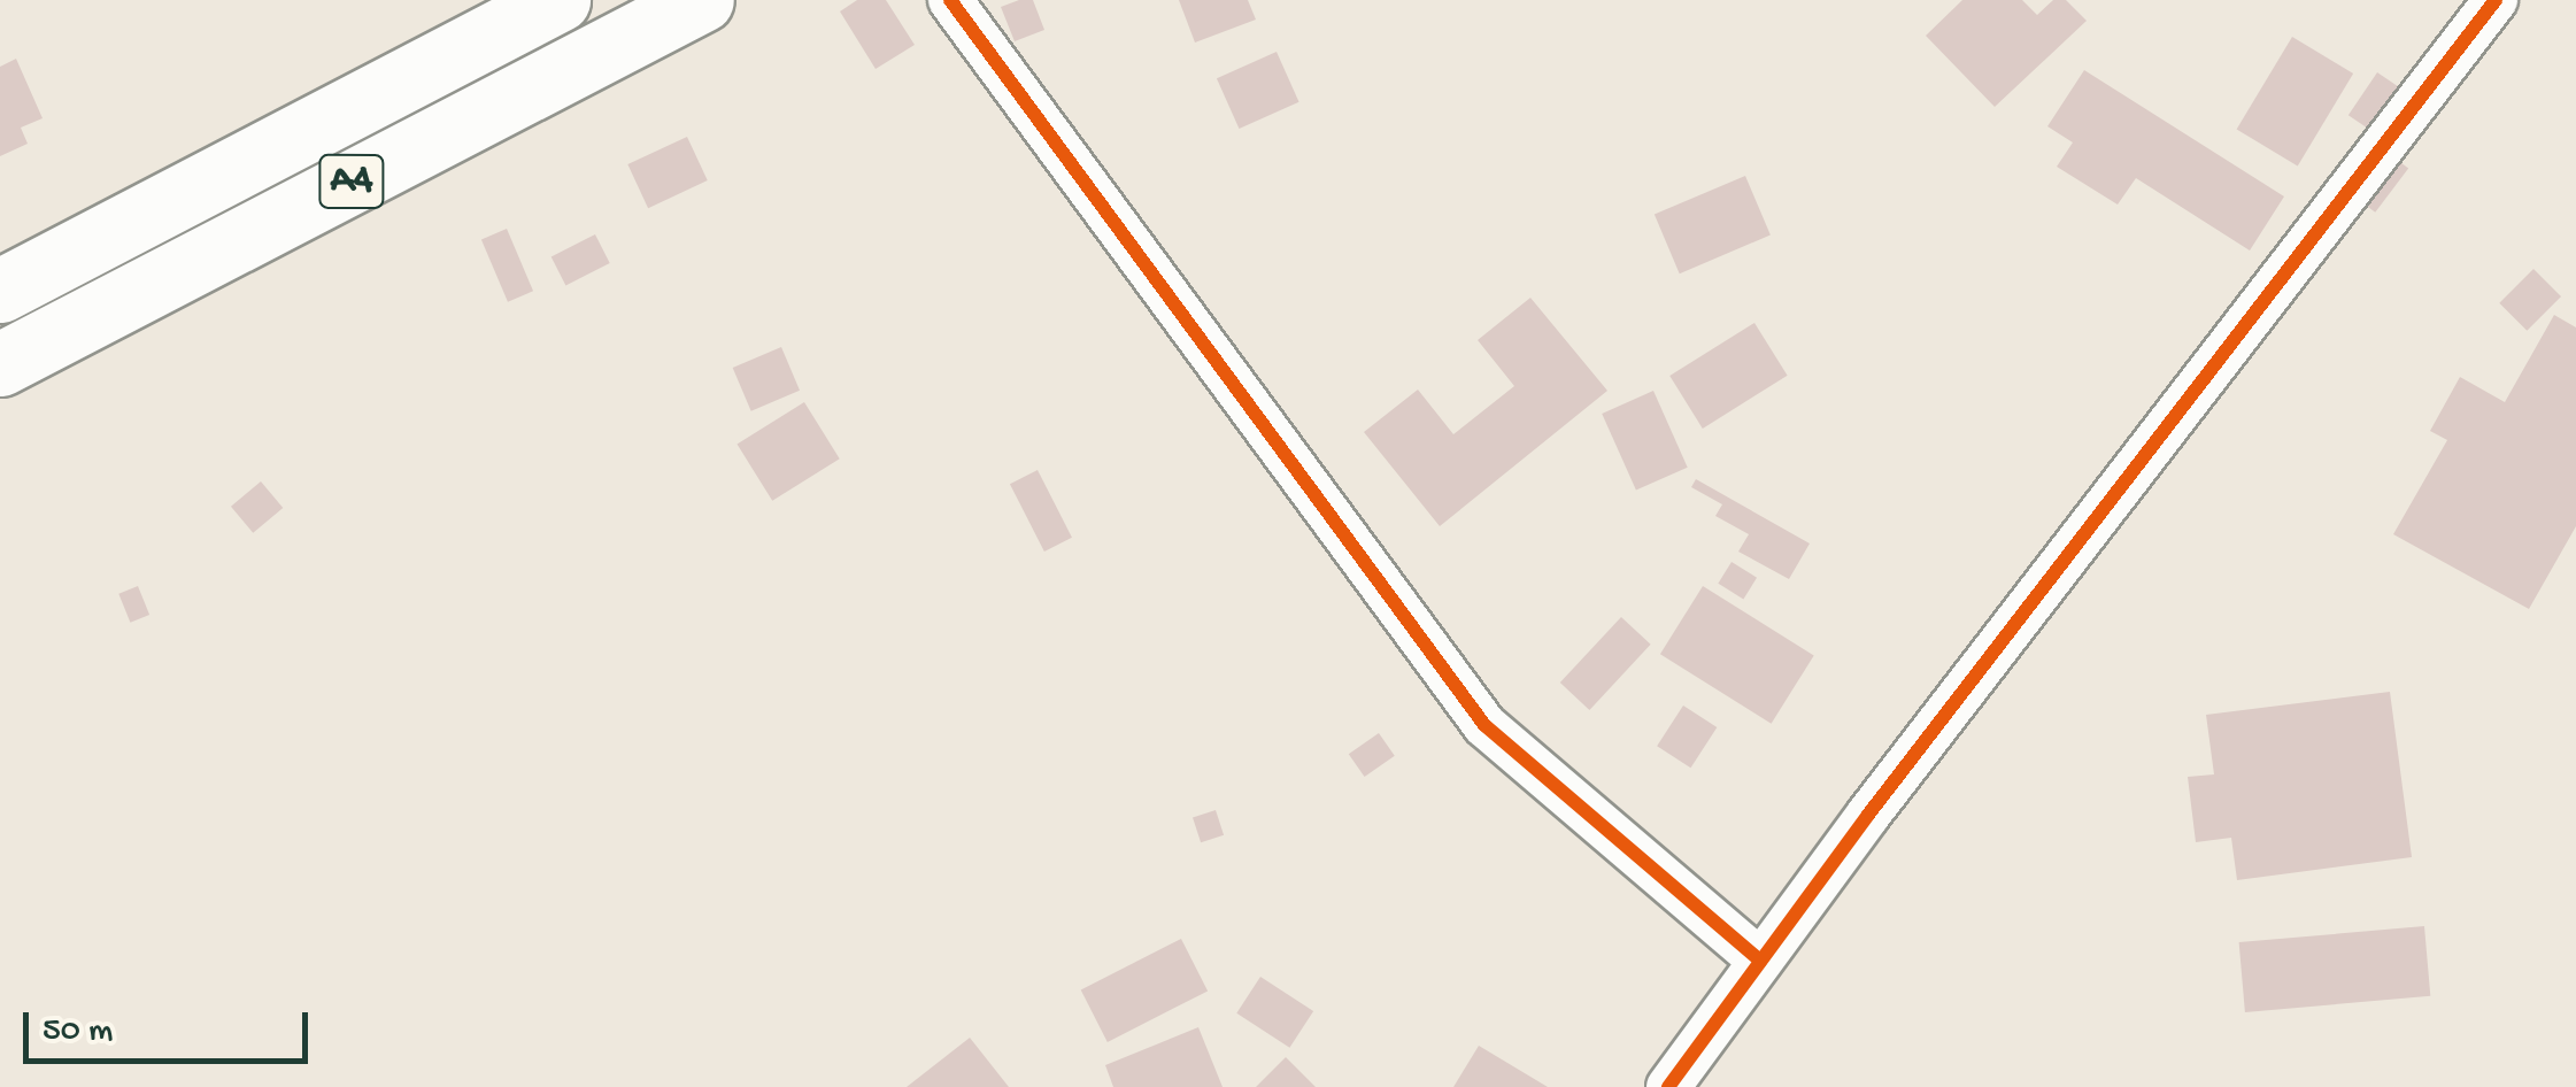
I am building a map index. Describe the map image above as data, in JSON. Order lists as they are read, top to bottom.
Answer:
{
  "streets": {
    "highway": ["A4"]
  },
  "scale_bar": "50 m"
}
